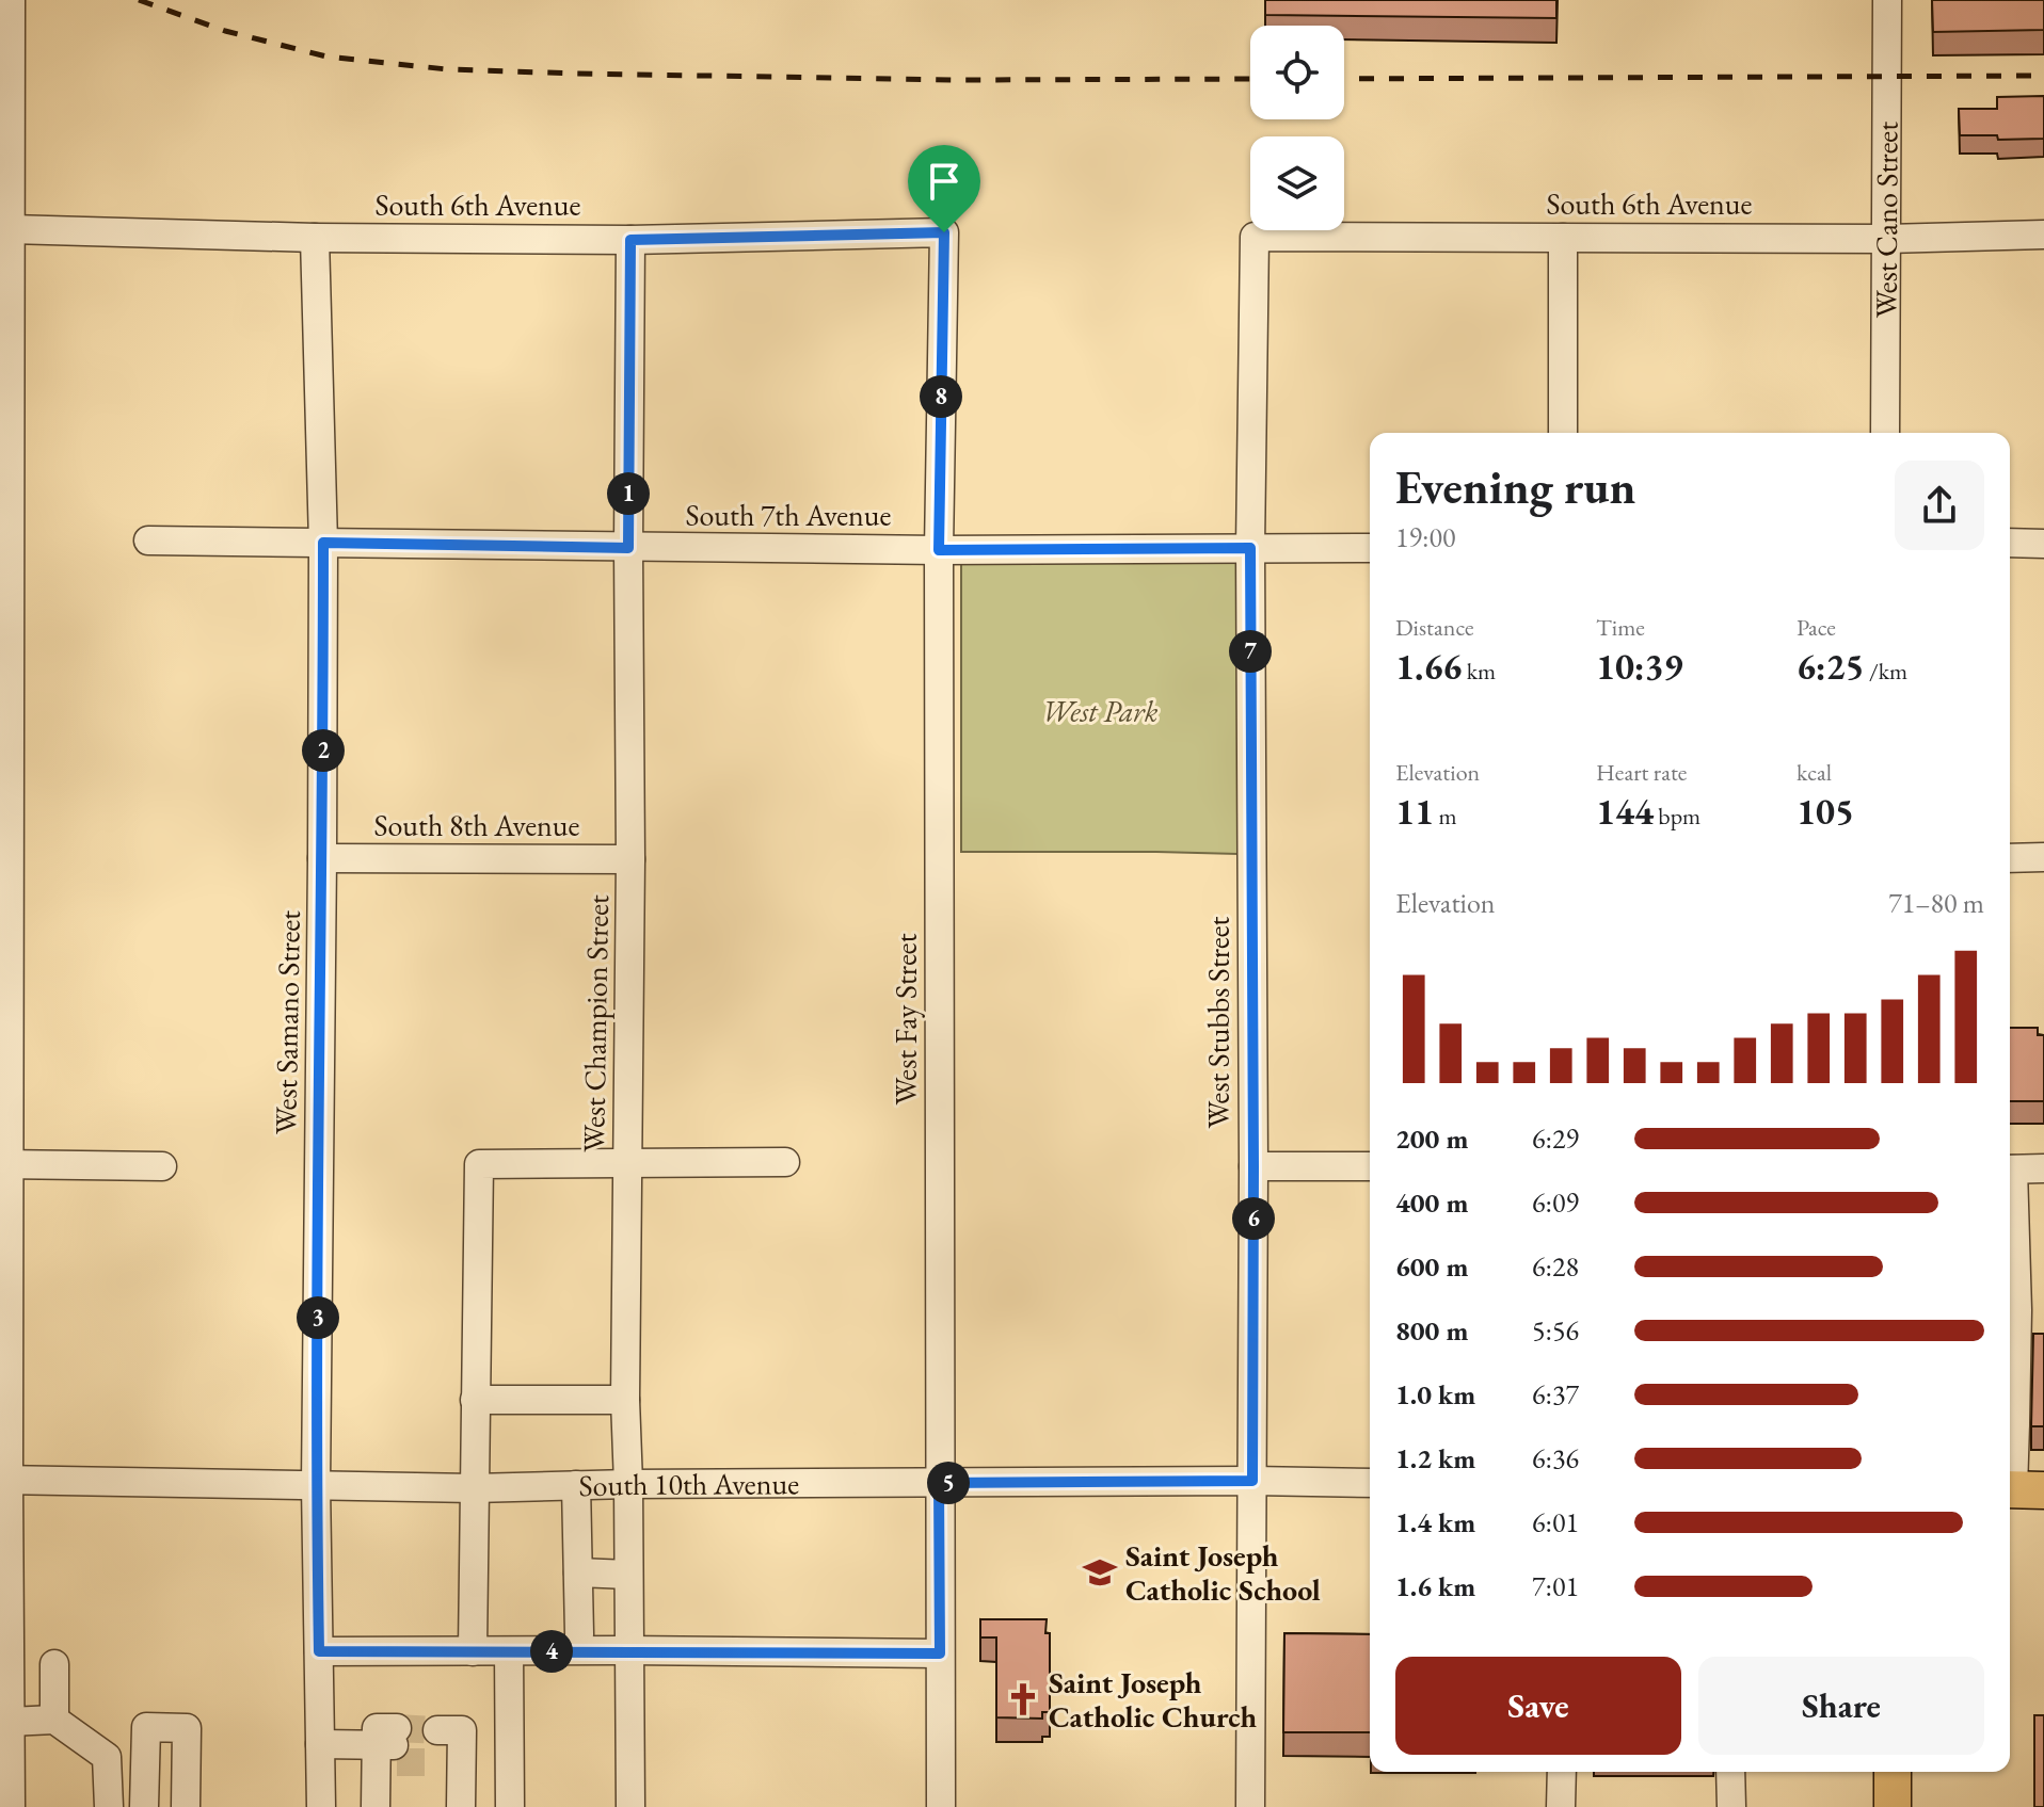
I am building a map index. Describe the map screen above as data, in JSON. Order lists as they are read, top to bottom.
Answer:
{
  "streets": {
    "street": [
      "South 6th Avenue",
      "West Cano Street",
      "South 7th Avenue",
      "South 8th Avenue",
      "West Fay Street",
      "West Samano Street",
      "West Stubbs Street",
      "West Champion Street",
      "South 10th Avenue"
    ]
  },
  "crossings": [
    ["South 6th Avenue", "West Cano Street"],
    ["South 6th Avenue", "West Fay Street"],
    ["South 6th Avenue", "West Samano Street"],
    ["South 6th Avenue", "West Stubbs Street"],
    ["South 6th Avenue", "West Champion Street"],
    ["South 7th Avenue", "West Fay Street"],
    ["South 7th Avenue", "West Samano Street"],
    ["South 7th Avenue", "West Stubbs Street"],
    ["South 7th Avenue", "West Champion Street"],
    ["South 8th Avenue", "West Samano Street"],
    ["South 8th Avenue", "West Champion Street"],
    ["West Fay Street", "South 10th Avenue"],
    ["West Samano Street", "South 10th Avenue"],
    ["West Stubbs Street", "South 10th Avenue"],
    ["West Champion Street", "South 10th Avenue"]
  ],
  "parks": ["West Park"],
  "places": {
    "school or university": ["Saint Joseph Catholic School"],
    "church": ["Saint Joseph Catholic Church"]
  },
  "page": {
    "pins": [
      "8",
      "1",
      "7",
      "2",
      "6",
      "3",
      "5",
      "4"
    ],
    "heading": ["Evening run", "19:00"],
    "stats": [
      ["Distance", "1.66 km"],
      ["Time", "10:39"],
      ["Pace", "6:25 /km"],
      ["Elevation", "11 m"],
      ["Heart rate", "144 bpm"],
      ["kcal", "105"]
    ],
    "chart": ["Elevation", "71–80 m"],
    "list": [
      {
        "name": "200 m",
        "note": "6:29"
      },
      {
        "name": "400 m",
        "note": "6:09"
      },
      {
        "name": "600 m",
        "note": "6:28"
      },
      {
        "name": "800 m",
        "note": "5:56"
      },
      {
        "name": "1.0 km",
        "note": "6:37"
      },
      {
        "name": "1.2 km",
        "note": "6:36"
      },
      {
        "name": "1.4 km",
        "note": "6:01"
      },
      {
        "name": "1.6 km",
        "note": "7:01"
      }
    ],
    "buttons": ["Save", "Share"]
  }
}
